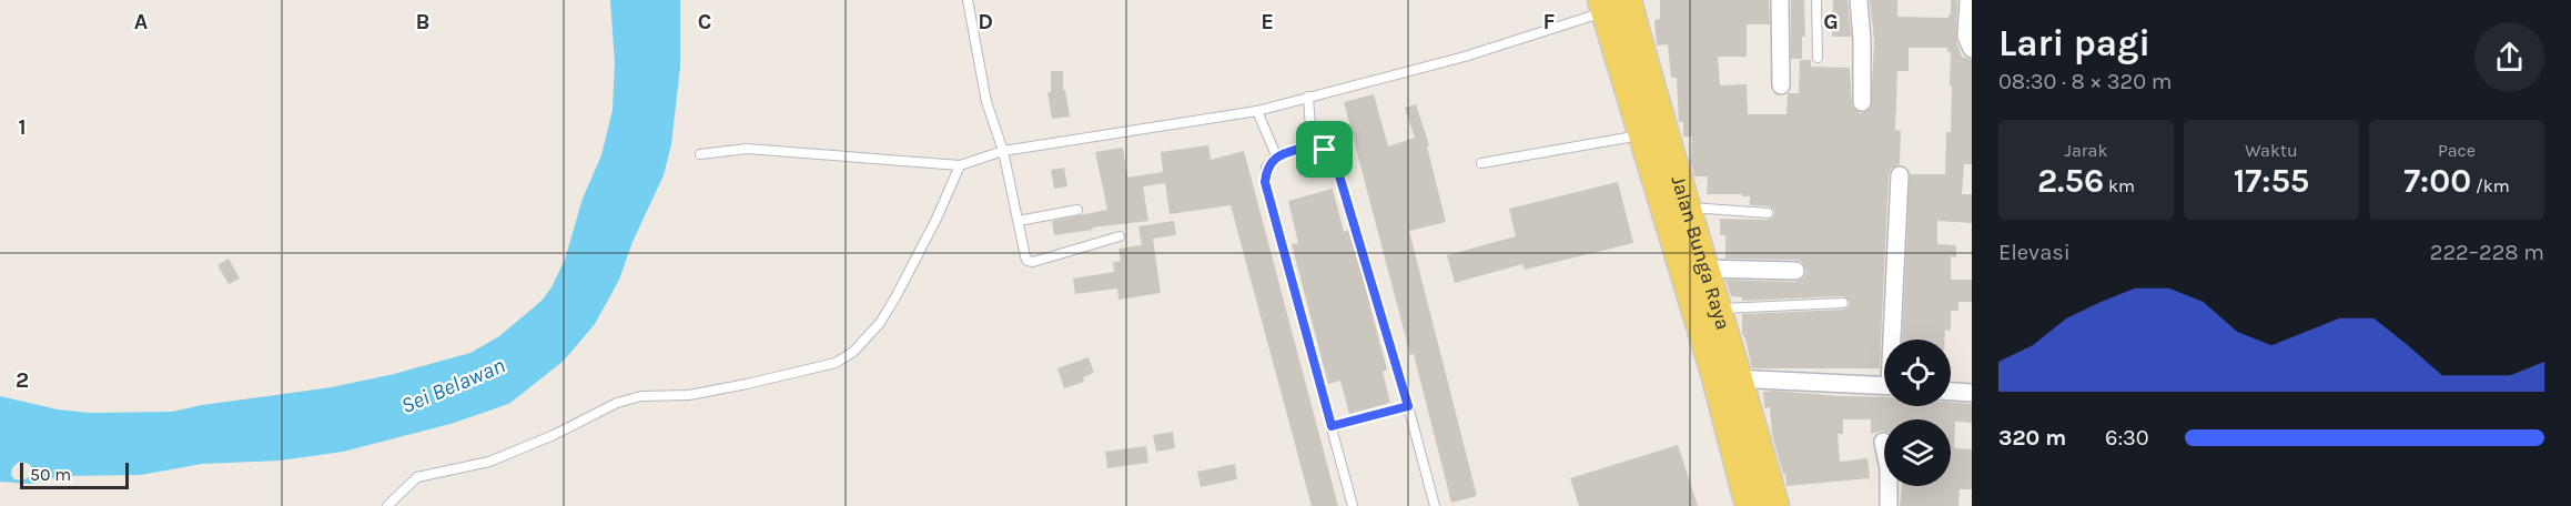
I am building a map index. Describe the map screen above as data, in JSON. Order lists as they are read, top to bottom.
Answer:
{
  "streets": {
    "main road": ["Jalan Bunga Raya"]
  },
  "water": ["Sei Belawan"],
  "scale_bar": "50 m",
  "page": {
    "heading": ["Lari pagi", "08:30 · 8 × 320 m"],
    "stats": [
      ["Jarak", "2.56 km"],
      ["Waktu", "17:55"],
      ["Pace", "7:00 /km"]
    ],
    "chart": ["Elevasi", "222–228 m"],
    "list": [
      {
        "name": "320 m",
        "note": "6:30"
      }
    ],
    "scale": "50 m"
  },
  "grid": {
    "columns": [
      "A",
      "B",
      "C",
      "D",
      "E",
      "F",
      "G"
    ],
    "rows": ["1", "2"]
  }
}
